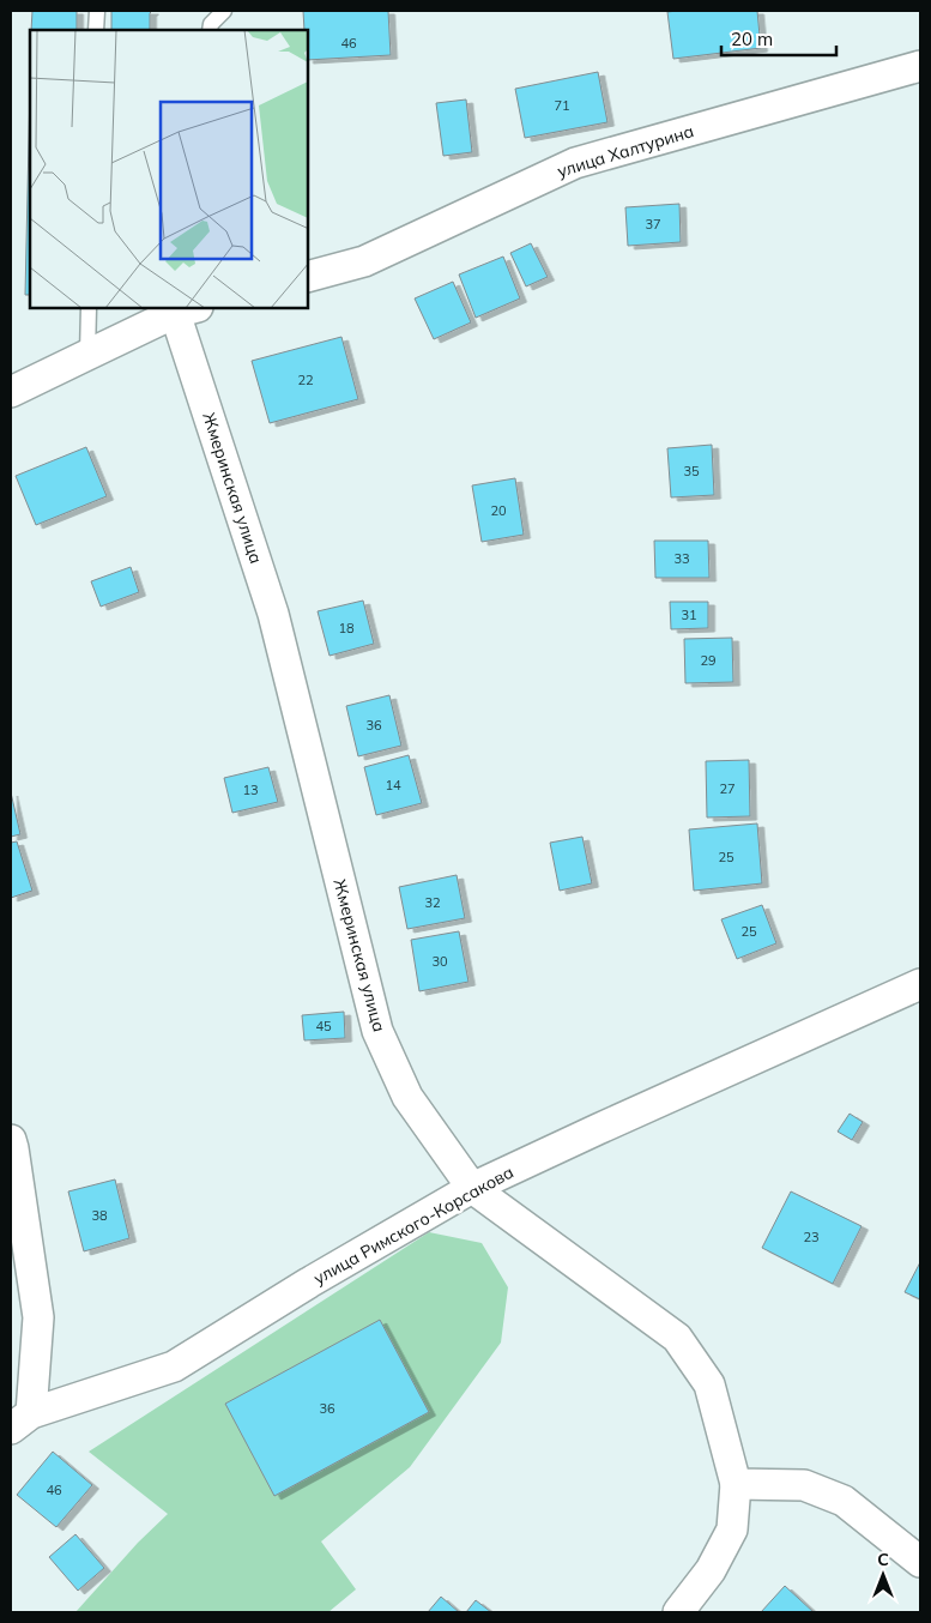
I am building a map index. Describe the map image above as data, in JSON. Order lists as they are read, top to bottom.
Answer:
{
  "streets": {
    "street": ["улица Халтурина", "Жмеринская улица", "улица Римского-Корсакова"]
  },
  "crossings": [
    ["Жмеринская улица", "улица Римского-Корсакова"]
  ],
  "house_numbers": [
    "46",
    "71",
    "37",
    "22",
    "35",
    "20",
    "33",
    "31",
    "18",
    "29",
    "36",
    "14",
    "27",
    "13",
    "25",
    "32",
    "25",
    "30",
    "45",
    "38",
    "23",
    "36",
    "46"
  ],
  "scale_bar": "20 m",
  "north": "top"
}
